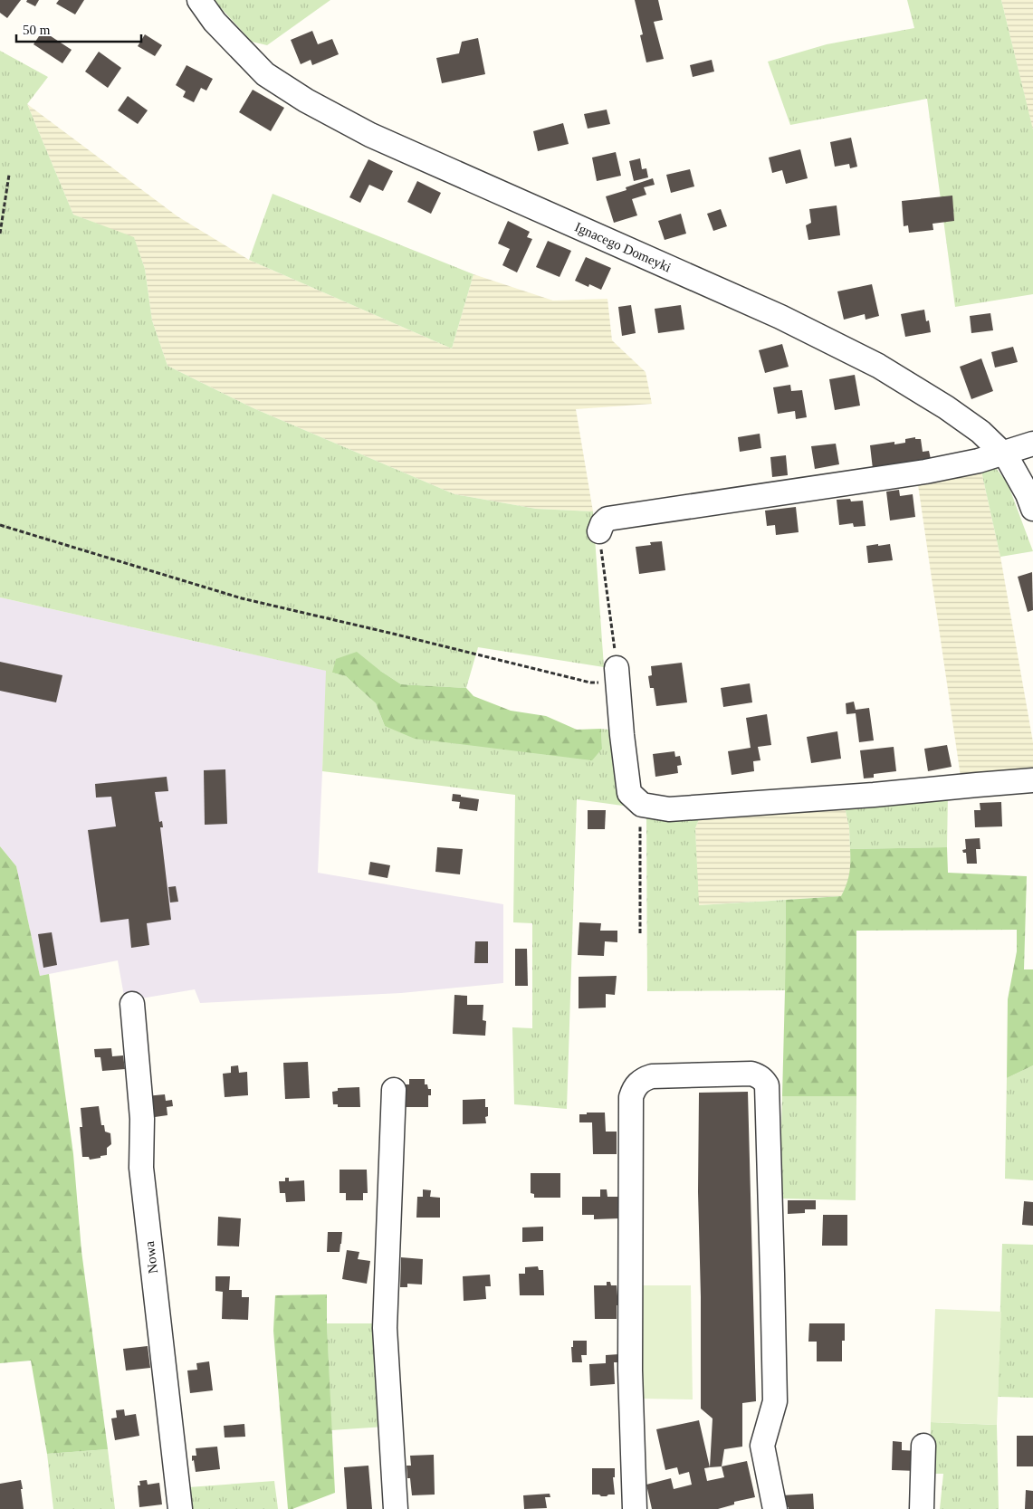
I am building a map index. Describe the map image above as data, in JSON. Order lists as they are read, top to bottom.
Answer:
{
  "streets": {
    "street": ["Ignacego Domeyki", "Nowa"]
  },
  "scale_bar": "50 m"
}
